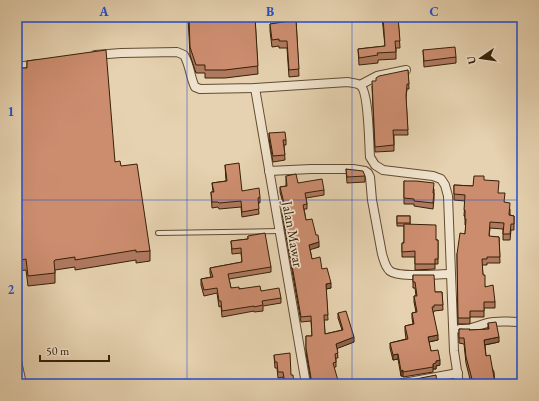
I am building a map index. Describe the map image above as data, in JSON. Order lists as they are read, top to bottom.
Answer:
{
  "streets": {
    "street": ["Jalan Mawar"]
  },
  "scale_bar": "50 m",
  "north": "left",
  "grid": {
    "columns": ["A", "B", "C"],
    "rows": ["1", "2"]
  }
}
